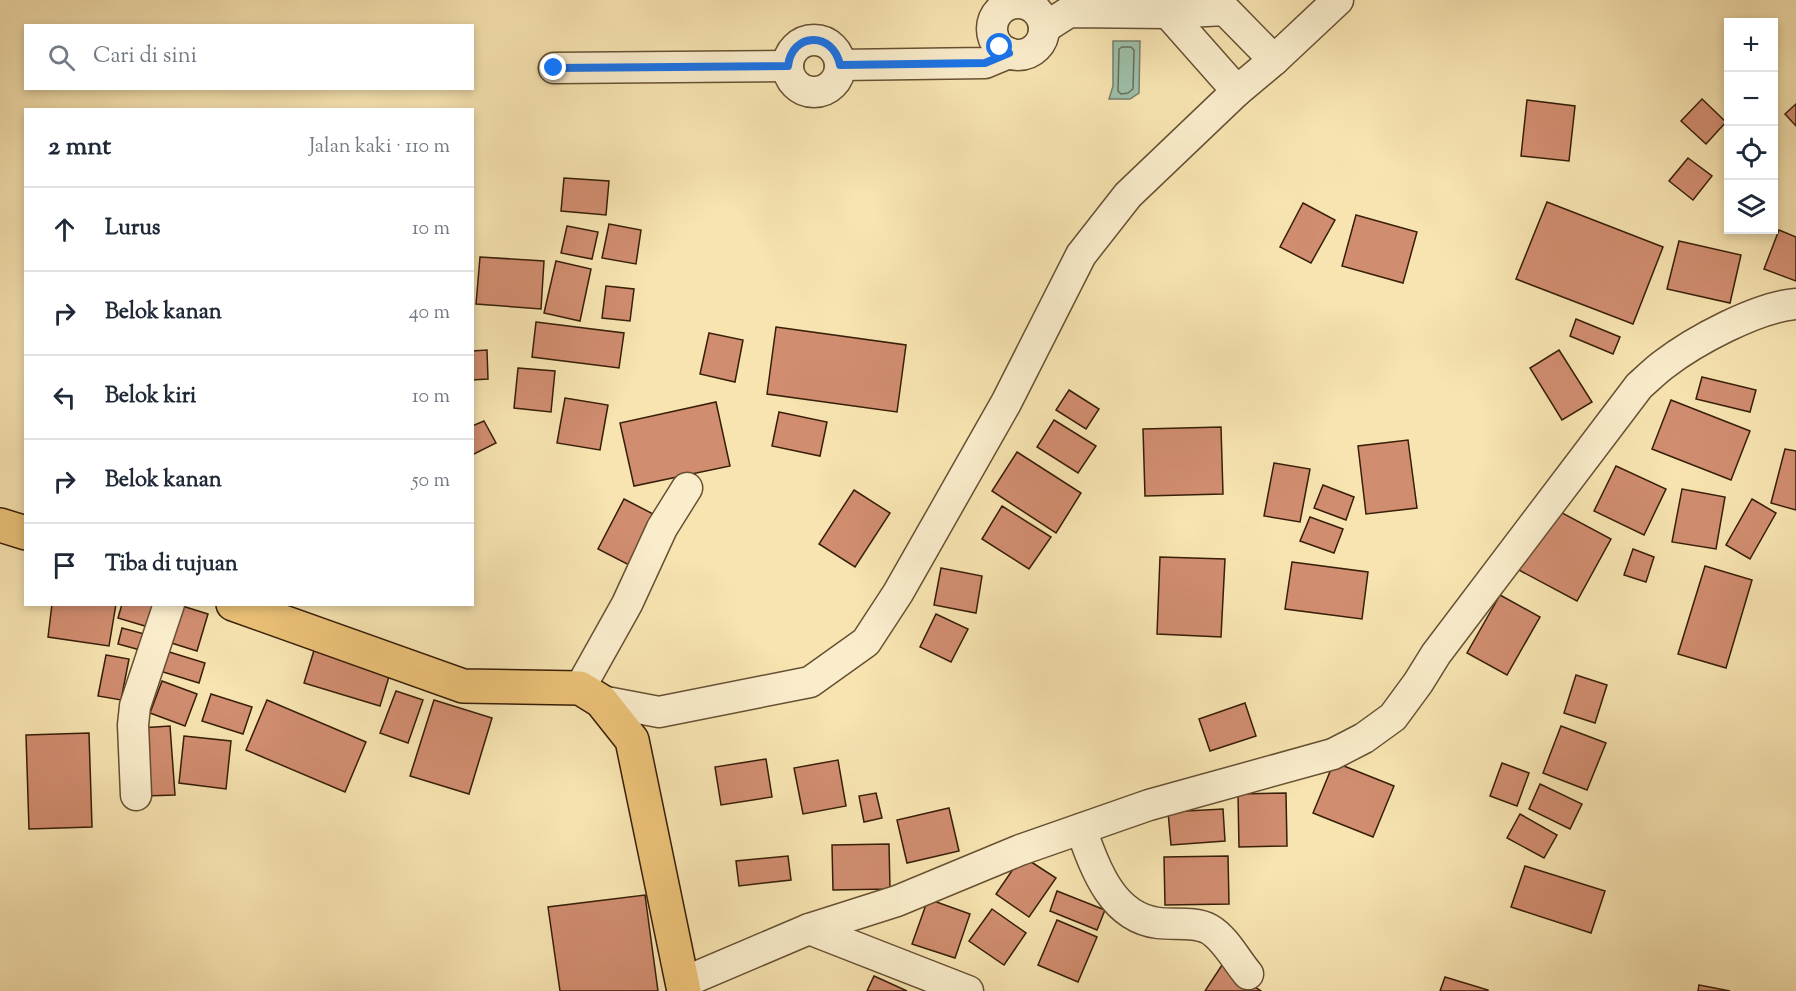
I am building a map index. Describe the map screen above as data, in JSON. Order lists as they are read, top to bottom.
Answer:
{
  "page": {
    "map_buttons": ["+", "−"],
    "search": "Cari di sini",
    "heading": ["2 mnt", "Jalan kaki · 110 m"],
    "list": [
      ["Lurus", "10 m"],
      ["Belok kanan", "40 m"],
      ["Belok kiri", "10 m"],
      ["Belok kanan", "50 m"],
      "Tiba di tujuan"
    ]
  }
}
